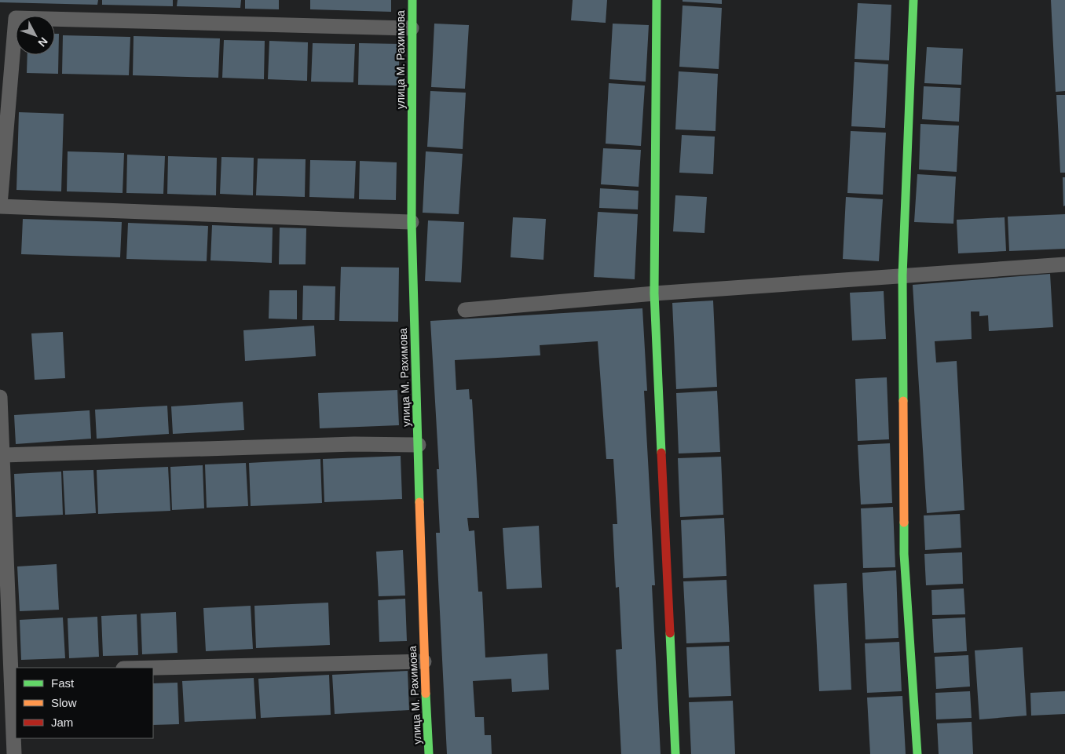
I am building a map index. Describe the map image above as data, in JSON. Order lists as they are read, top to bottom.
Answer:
{
  "streets": {
    "street": ["улица М. Рахимова"]
  },
  "legend": ["Fast", "Slow", "Jam"],
  "north": "bottom right"
}
